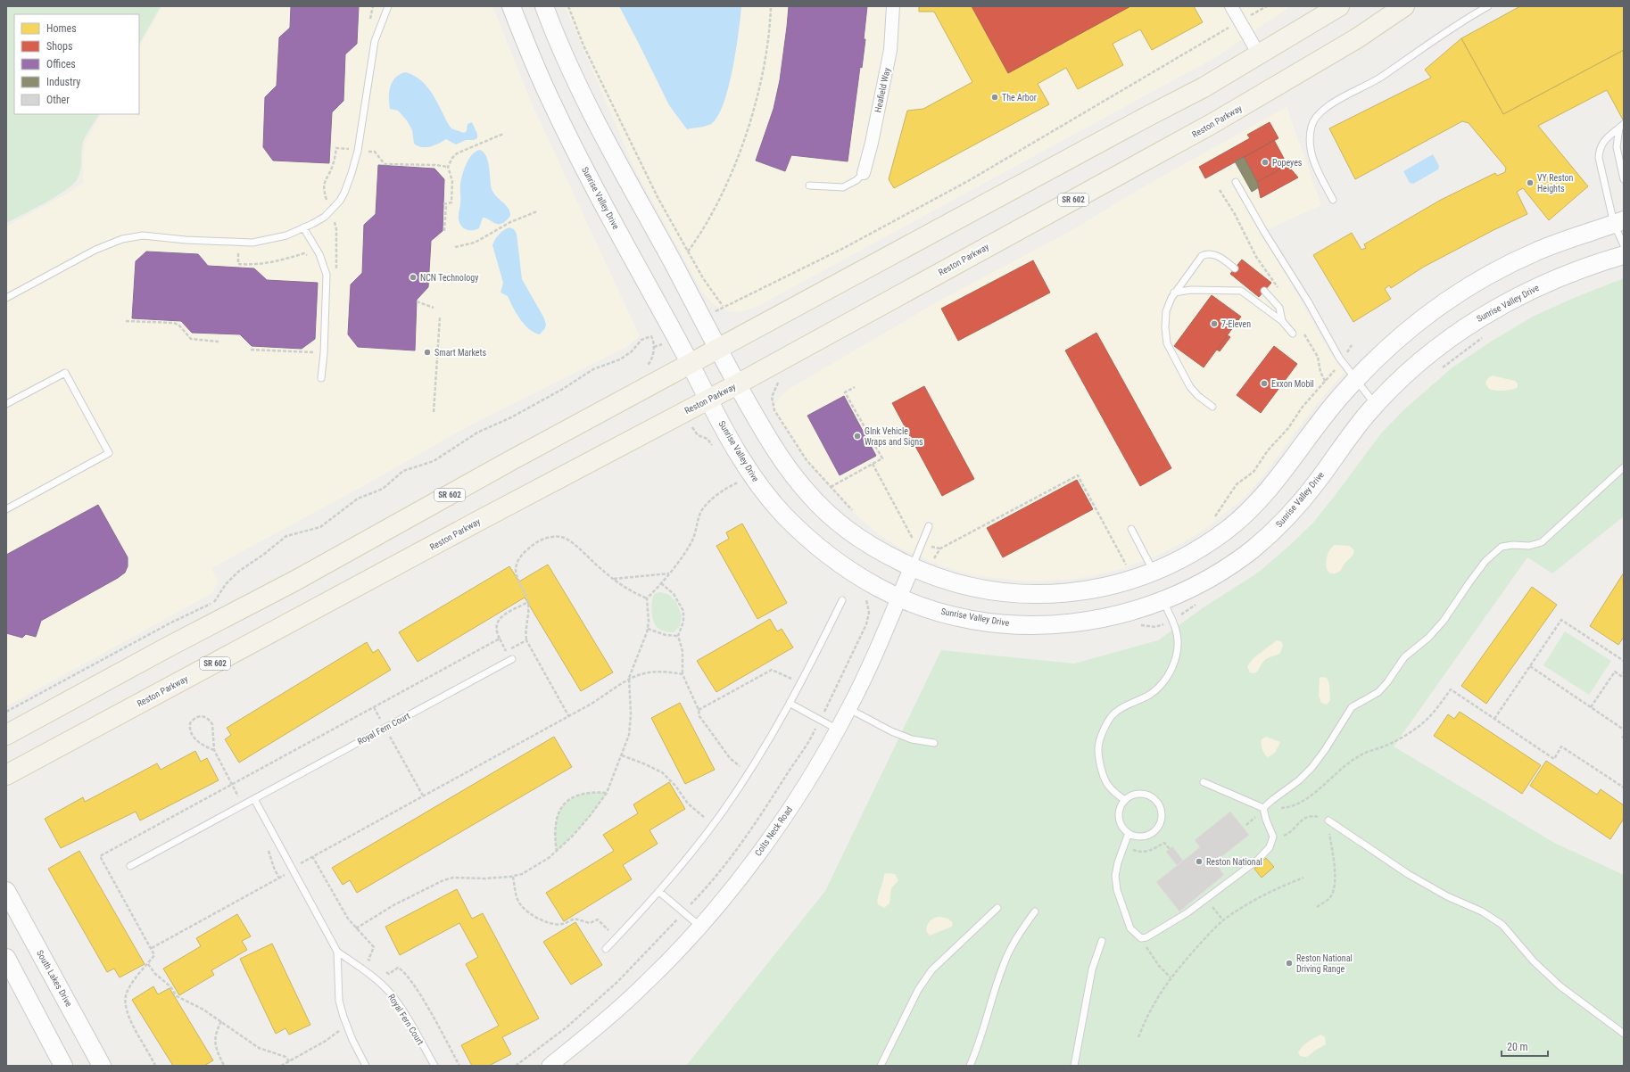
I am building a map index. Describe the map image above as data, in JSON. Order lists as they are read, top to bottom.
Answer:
{
  "streets": {
    "main road": [
      "Reston Parkway",
      "Sunrise Valley Drive",
      "SR 602",
      "South Lakes Drive"
    ],
    "street": ["Heafield Way", "Colts Neck Road"],
    "lane": ["Royal Fern Court"]
  },
  "crossings": [
    ["Reston Parkway", "Sunrise Valley Drive"],
    ["Sunrise Valley Drive", "SR 602"],
    ["Sunrise Valley Drive", "Colts Neck Road"]
  ],
  "places": [
    "The Arbor",
    "Popeyes",
    "VY Reston Heights",
    "NCN Technology",
    "7-Eleven",
    "Smart Markets",
    "Exxon Mobil",
    "GInk Vehicle Wraps and Signs",
    "Reston National",
    "Reston National Driving Range"
  ],
  "legend": [
    "Homes",
    "Shops",
    "Offices",
    "Industry",
    "Other"
  ],
  "scale_bar": "20 m"
}
